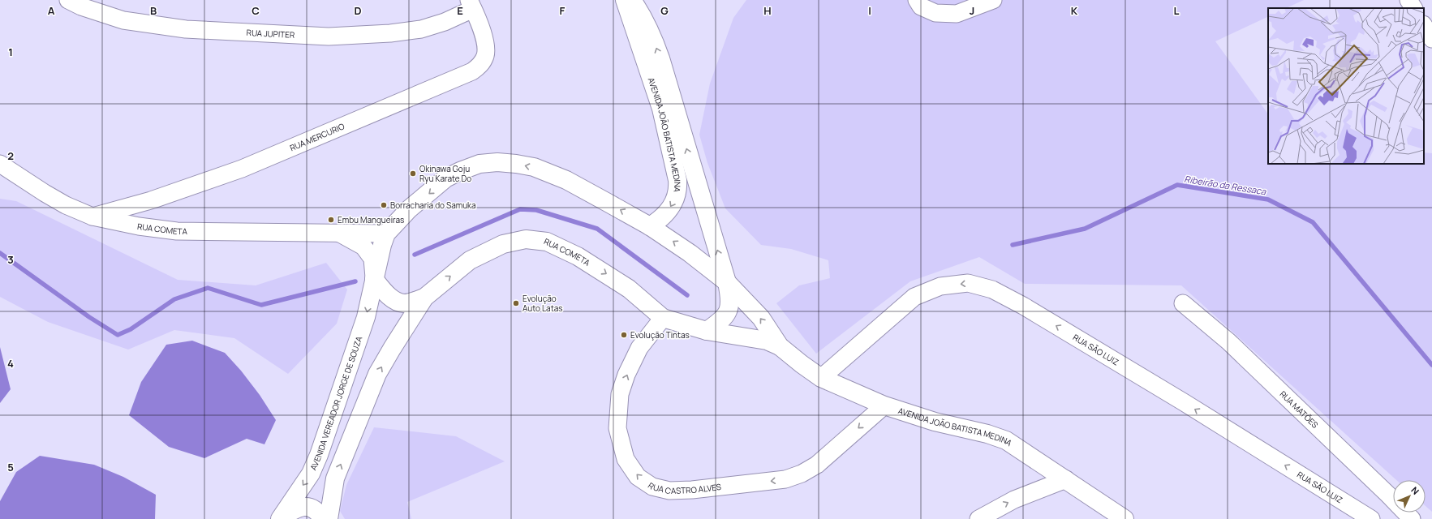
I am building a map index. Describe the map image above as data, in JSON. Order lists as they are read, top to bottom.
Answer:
{
  "streets": {
    "main road": ["AVENIDA JOÃO BATISTA MEDINA", "RUA COMETA", "AVENIDA VEREADOR JORGE DE SOUZA"],
    "street": [
      "RUA JUPITER",
      "RUA MERCURIO",
      "RUA SÃO LUIZ",
      "RUA MATÕES",
      "RUA CASTRO ALVES"
    ]
  },
  "crossings": [
    ["RUA JUPITER", "RUA MERCURIO"],
    ["AVENIDA JOÃO BATISTA MEDINA", "RUA COMETA"],
    ["AVENIDA JOÃO BATISTA MEDINA", "RUA SÃO LUIZ"],
    ["AVENIDA JOÃO BATISTA MEDINA", "RUA CASTRO ALVES"],
    ["RUA MERCURIO", "RUA COMETA"],
    ["RUA COMETA", "AVENIDA VEREADOR JORGE DE SOUZA"],
    ["RUA COMETA", "RUA CASTRO ALVES"]
  ],
  "one_way": ["RUA SÃO LUIZ"],
  "water": ["Ribeirão da Ressaca"],
  "places": [
    "Okinawa Goju Ryu Karate Do",
    "Borracharia do Samuka",
    "Embu Mangueiras",
    "Evolução Auto Latas",
    "Evolução Tintas"
  ],
  "north": "top right",
  "grid": {
    "columns": [
      "A",
      "B",
      "C",
      "D",
      "E",
      "F",
      "G",
      "H",
      "I",
      "J",
      "K",
      "L"
    ],
    "rows": [
      "1",
      "2",
      "3",
      "4",
      "5"
    ]
  }
}
